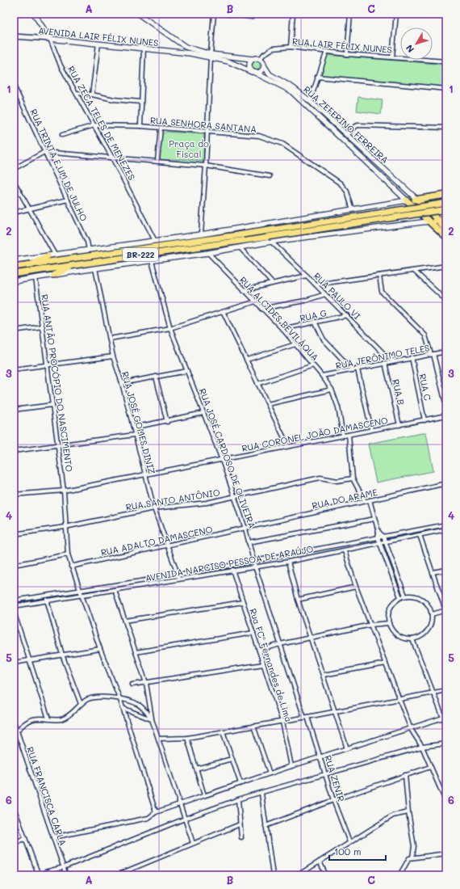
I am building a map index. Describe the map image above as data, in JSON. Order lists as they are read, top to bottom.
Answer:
{
  "streets": {
    "highway": ["BR-222"],
    "main road": ["AVENIDA LAIR FÉLIX NUNES", "RUA ZECA TELES DE MENEZES", "RUA ZEFERINO FERREIRA"],
    "street": [
      "RUA LAIR FÉLIX NUNES",
      "RUA SENHORA SANTANA",
      "RUA TRINTA E UM DE JULHO",
      "RUA PAULO VI",
      "RUA G",
      "RUA ALCIDES BEVILÁQUA",
      "RUA JERÔNIMO TELES",
      "RUA ANTÃO PROCÓPIO DO NASCIMENTO",
      "RUA C",
      "RUA B",
      "RUA JOSÉ GOMES DINIZ",
      "RUA CORONEL JOÃO DAMASCENO",
      "RUA JOSÉ CARDOSO DE OLIVEIRA",
      "RUA DO ARAME",
      "RUA SANTO ANTÔNIO",
      "RUA ADALTO DAMASCENO",
      "AVENIDA NARCISO PESSOA DE ARAÚJO",
      "Rua FCº Fernandes de Lima",
      "RUA ZENIR",
      "RUA FRANCISCA CARLA"
    ]
  },
  "crossings": [
    ["AVENIDA LAIR FÉLIX NUNES", "RUA ZECA TELES DE MENEZES"],
    ["AVENIDA LAIR FÉLIX NUNES", "RUA ZEFERINO FERREIRA"],
    ["RUA LAIR FÉLIX NUNES", "RUA ZEFERINO FERREIRA"],
    ["RUA ZECA TELES DE MENEZES", "RUA SENHORA SANTANA"],
    ["RUA ZECA TELES DE MENEZES", "BR-222"],
    ["RUA SENHORA SANTANA", "BR-222"],
    ["RUA ZEFERINO FERREIRA", "BR-222"],
    ["RUA TRINTA E UM DE JULHO", "BR-222"],
    ["BR-222", "RUA PAULO VI"],
    ["RUA PAULO VI", "RUA G"],
    ["RUA PAULO VI", "RUA JERÔNIMO TELES"],
    ["RUA G", "RUA ALCIDES BEVILÁQUA"],
    ["RUA ALCIDES BEVILÁQUA", "RUA JERÔNIMO TELES"],
    ["RUA ALCIDES BEVILÁQUA", "RUA CORONEL JOÃO DAMASCENO"],
    ["RUA JERÔNIMO TELES", "RUA C"],
    ["RUA JERÔNIMO TELES", "RUA B"],
    ["RUA ANTÃO PROCÓPIO DO NASCIMENTO", "RUA CORONEL JOÃO DAMASCENO"],
    ["RUA ANTÃO PROCÓPIO DO NASCIMENTO", "RUA SANTO ANTÔNIO"],
    ["RUA ANTÃO PROCÓPIO DO NASCIMENTO", "RUA ADALTO DAMASCENO"],
    ["RUA ANTÃO PROCÓPIO DO NASCIMENTO", "AVENIDA NARCISO PESSOA DE ARAÚJO"],
    ["RUA C", "RUA CORONEL JOÃO DAMASCENO"],
    ["RUA B", "RUA CORONEL JOÃO DAMASCENO"],
    ["RUA JOSÉ GOMES DINIZ", "RUA CORONEL JOÃO DAMASCENO"],
    ["RUA JOSÉ GOMES DINIZ", "RUA SANTO ANTÔNIO"],
    ["RUA JOSÉ GOMES DINIZ", "RUA ADALTO DAMASCENO"],
    ["RUA JOSÉ GOMES DINIZ", "AVENIDA NARCISO PESSOA DE ARAÚJO"],
    ["RUA CORONEL JOÃO DAMASCENO", "RUA JOSÉ CARDOSO DE OLIVEIRA"],
    ["RUA JOSÉ CARDOSO DE OLIVEIRA", "RUA DO ARAME"],
    ["RUA JOSÉ CARDOSO DE OLIVEIRA", "RUA SANTO ANTÔNIO"],
    ["RUA JOSÉ CARDOSO DE OLIVEIRA", "RUA ADALTO DAMASCENO"],
    ["RUA JOSÉ CARDOSO DE OLIVEIRA", "AVENIDA NARCISO PESSOA DE ARAÚJO"],
    ["RUA JOSÉ CARDOSO DE OLIVEIRA", "RUA ZENIR"],
    ["RUA DO ARAME", "RUA ADALTO DAMASCENO"],
    ["AVENIDA NARCISO PESSOA DE ARAÚJO", "Rua FCº Fernandes de Lima"]
  ],
  "parks": ["Praça do Fiscal"],
  "scale_bar": "100 m",
  "north": "bottom left",
  "grid": {
    "columns": ["A", "B", "C"],
    "rows": [
      "1",
      "2",
      "3",
      "4",
      "5",
      "6"
    ]
  }
}
